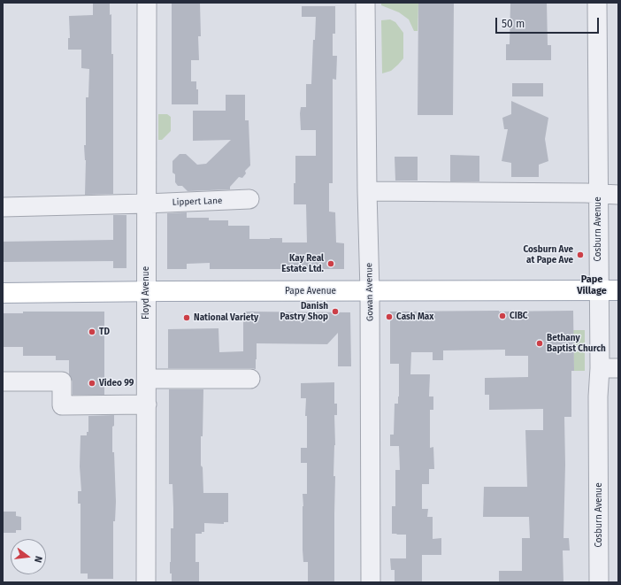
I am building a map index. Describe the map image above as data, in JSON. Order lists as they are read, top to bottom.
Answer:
{
  "streets": {
    "main road": ["Pape Avenue"],
    "street": [
      "Lippert Lane",
      "Cosburn Avenue",
      "Gowan Avenue",
      "Floyd Avenue"
    ]
  },
  "crossings": [
    ["Lippert Lane", "Floyd Avenue"],
    ["Cosburn Avenue", "Pape Avenue"],
    ["Pape Avenue", "Gowan Avenue"],
    ["Pape Avenue", "Floyd Avenue"]
  ],
  "districts": ["Pape Village"],
  "places": [
    "Cosburn Ave at Pape Ave",
    "Kay Real Estate Ltd.",
    "Danish Pastry Shop",
    "CIBC",
    "Cash Max",
    "National Variety",
    "TD",
    "Bethany Baptist Church",
    "Video 99"
  ],
  "scale_bar": "50 m",
  "north": "right"
}
